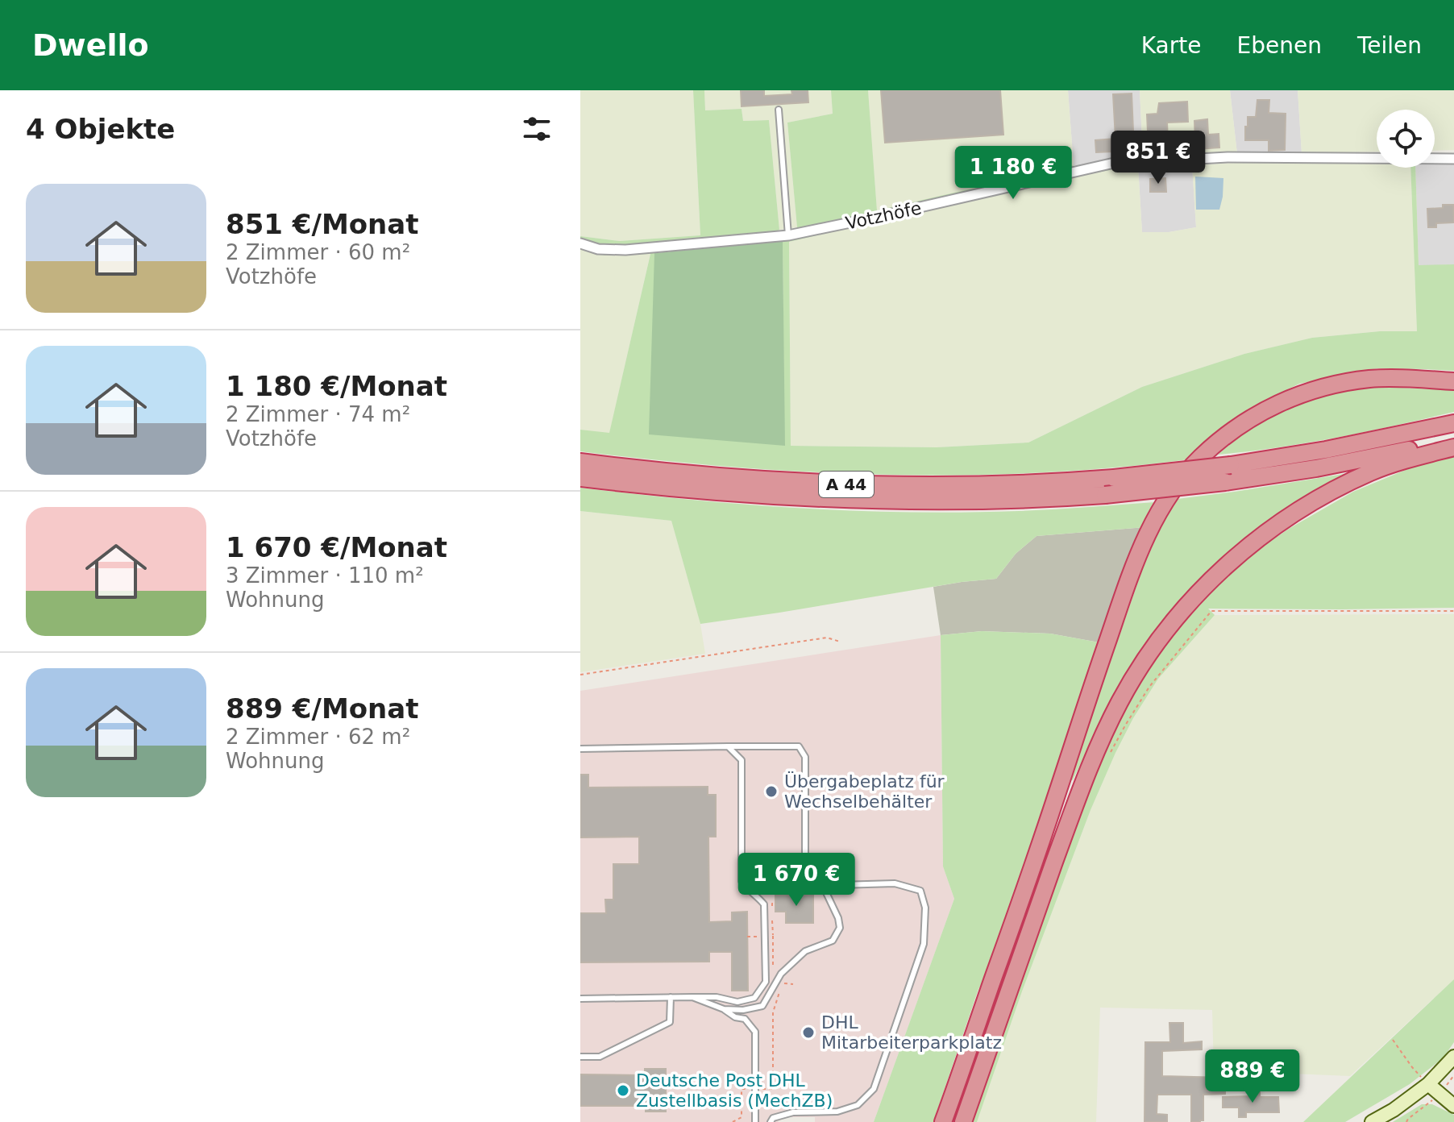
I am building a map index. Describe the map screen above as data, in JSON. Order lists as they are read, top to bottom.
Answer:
{
  "streets": {
    "highway": ["A 44"],
    "street": ["Votzhöfe"]
  },
  "places": ["Übergabeplatz für Wechselbehälter", "DHL Mitarbeiterparkplatz", "Deutsche Post DHL Zustellbasis (MechZB)"],
  "page": {
    "header": "Dwello",
    "nav": ["Karte", "Ebenen", "Teilen"],
    "heading": "4 Objekte",
    "price": [
      "851 €",
      "1 180 €",
      "1 670 €",
      "889 €"
    ],
    "list": [
      {
        "name": "851 €/Monat",
        "note": "2 Zimmer · 60 m² · Votzhöfe"
      },
      {
        "name": "1 180 €/Monat",
        "note": "2 Zimmer · 74 m² · Votzhöfe"
      },
      {
        "name": "1 670 €/Monat",
        "note": "3 Zimmer · 110 m² · Wohnung"
      },
      {
        "name": "889 €/Monat",
        "note": "2 Zimmer · 62 m² · Wohnung"
      }
    ]
  }
}
